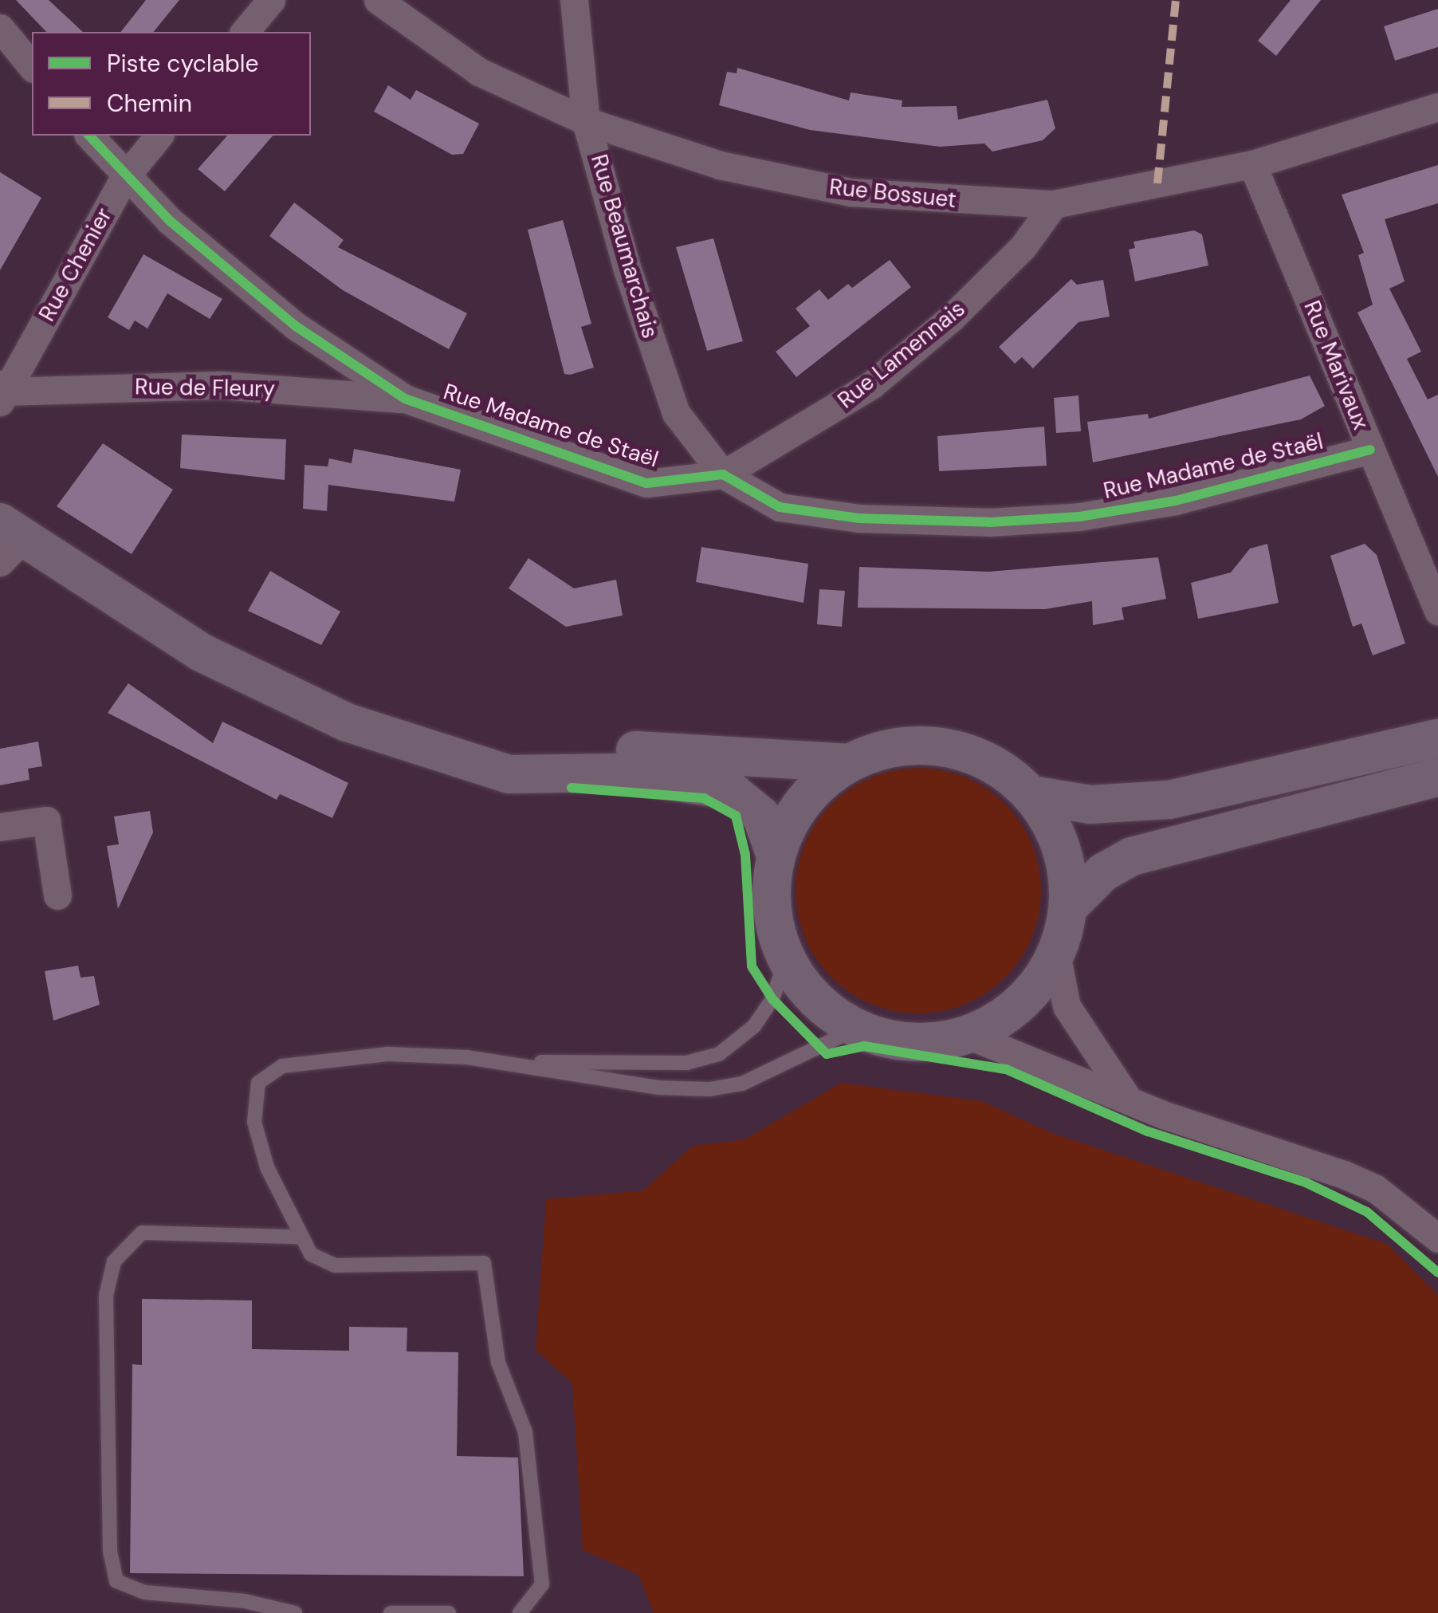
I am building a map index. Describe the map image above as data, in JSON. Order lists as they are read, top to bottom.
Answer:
{
  "streets": {
    "street": [
      "Rue Bossuet",
      "Rue Beaumarchais",
      "Rue Chenier",
      "Rue Lamennais",
      "Rue Marivaux",
      "Rue de Fleury",
      "Rue Madame de Staël"
    ]
  },
  "crossings": [
    ["Rue Bossuet", "Rue Beaumarchais"],
    ["Rue Bossuet", "Rue Lamennais"],
    ["Rue Bossuet", "Rue Marivaux"],
    ["Rue Beaumarchais", "Rue Lamennais"],
    ["Rue Beaumarchais", "Rue Madame de Staël"],
    ["Rue Chenier", "Rue de Fleury"],
    ["Rue Chenier", "Rue Madame de Staël"],
    ["Rue Lamennais", "Rue Madame de Staël"],
    ["Rue Marivaux", "Rue Madame de Staël"],
    ["Rue de Fleury", "Rue Madame de Staël"]
  ],
  "legend": ["Piste cyclable", "Chemin"]
}
